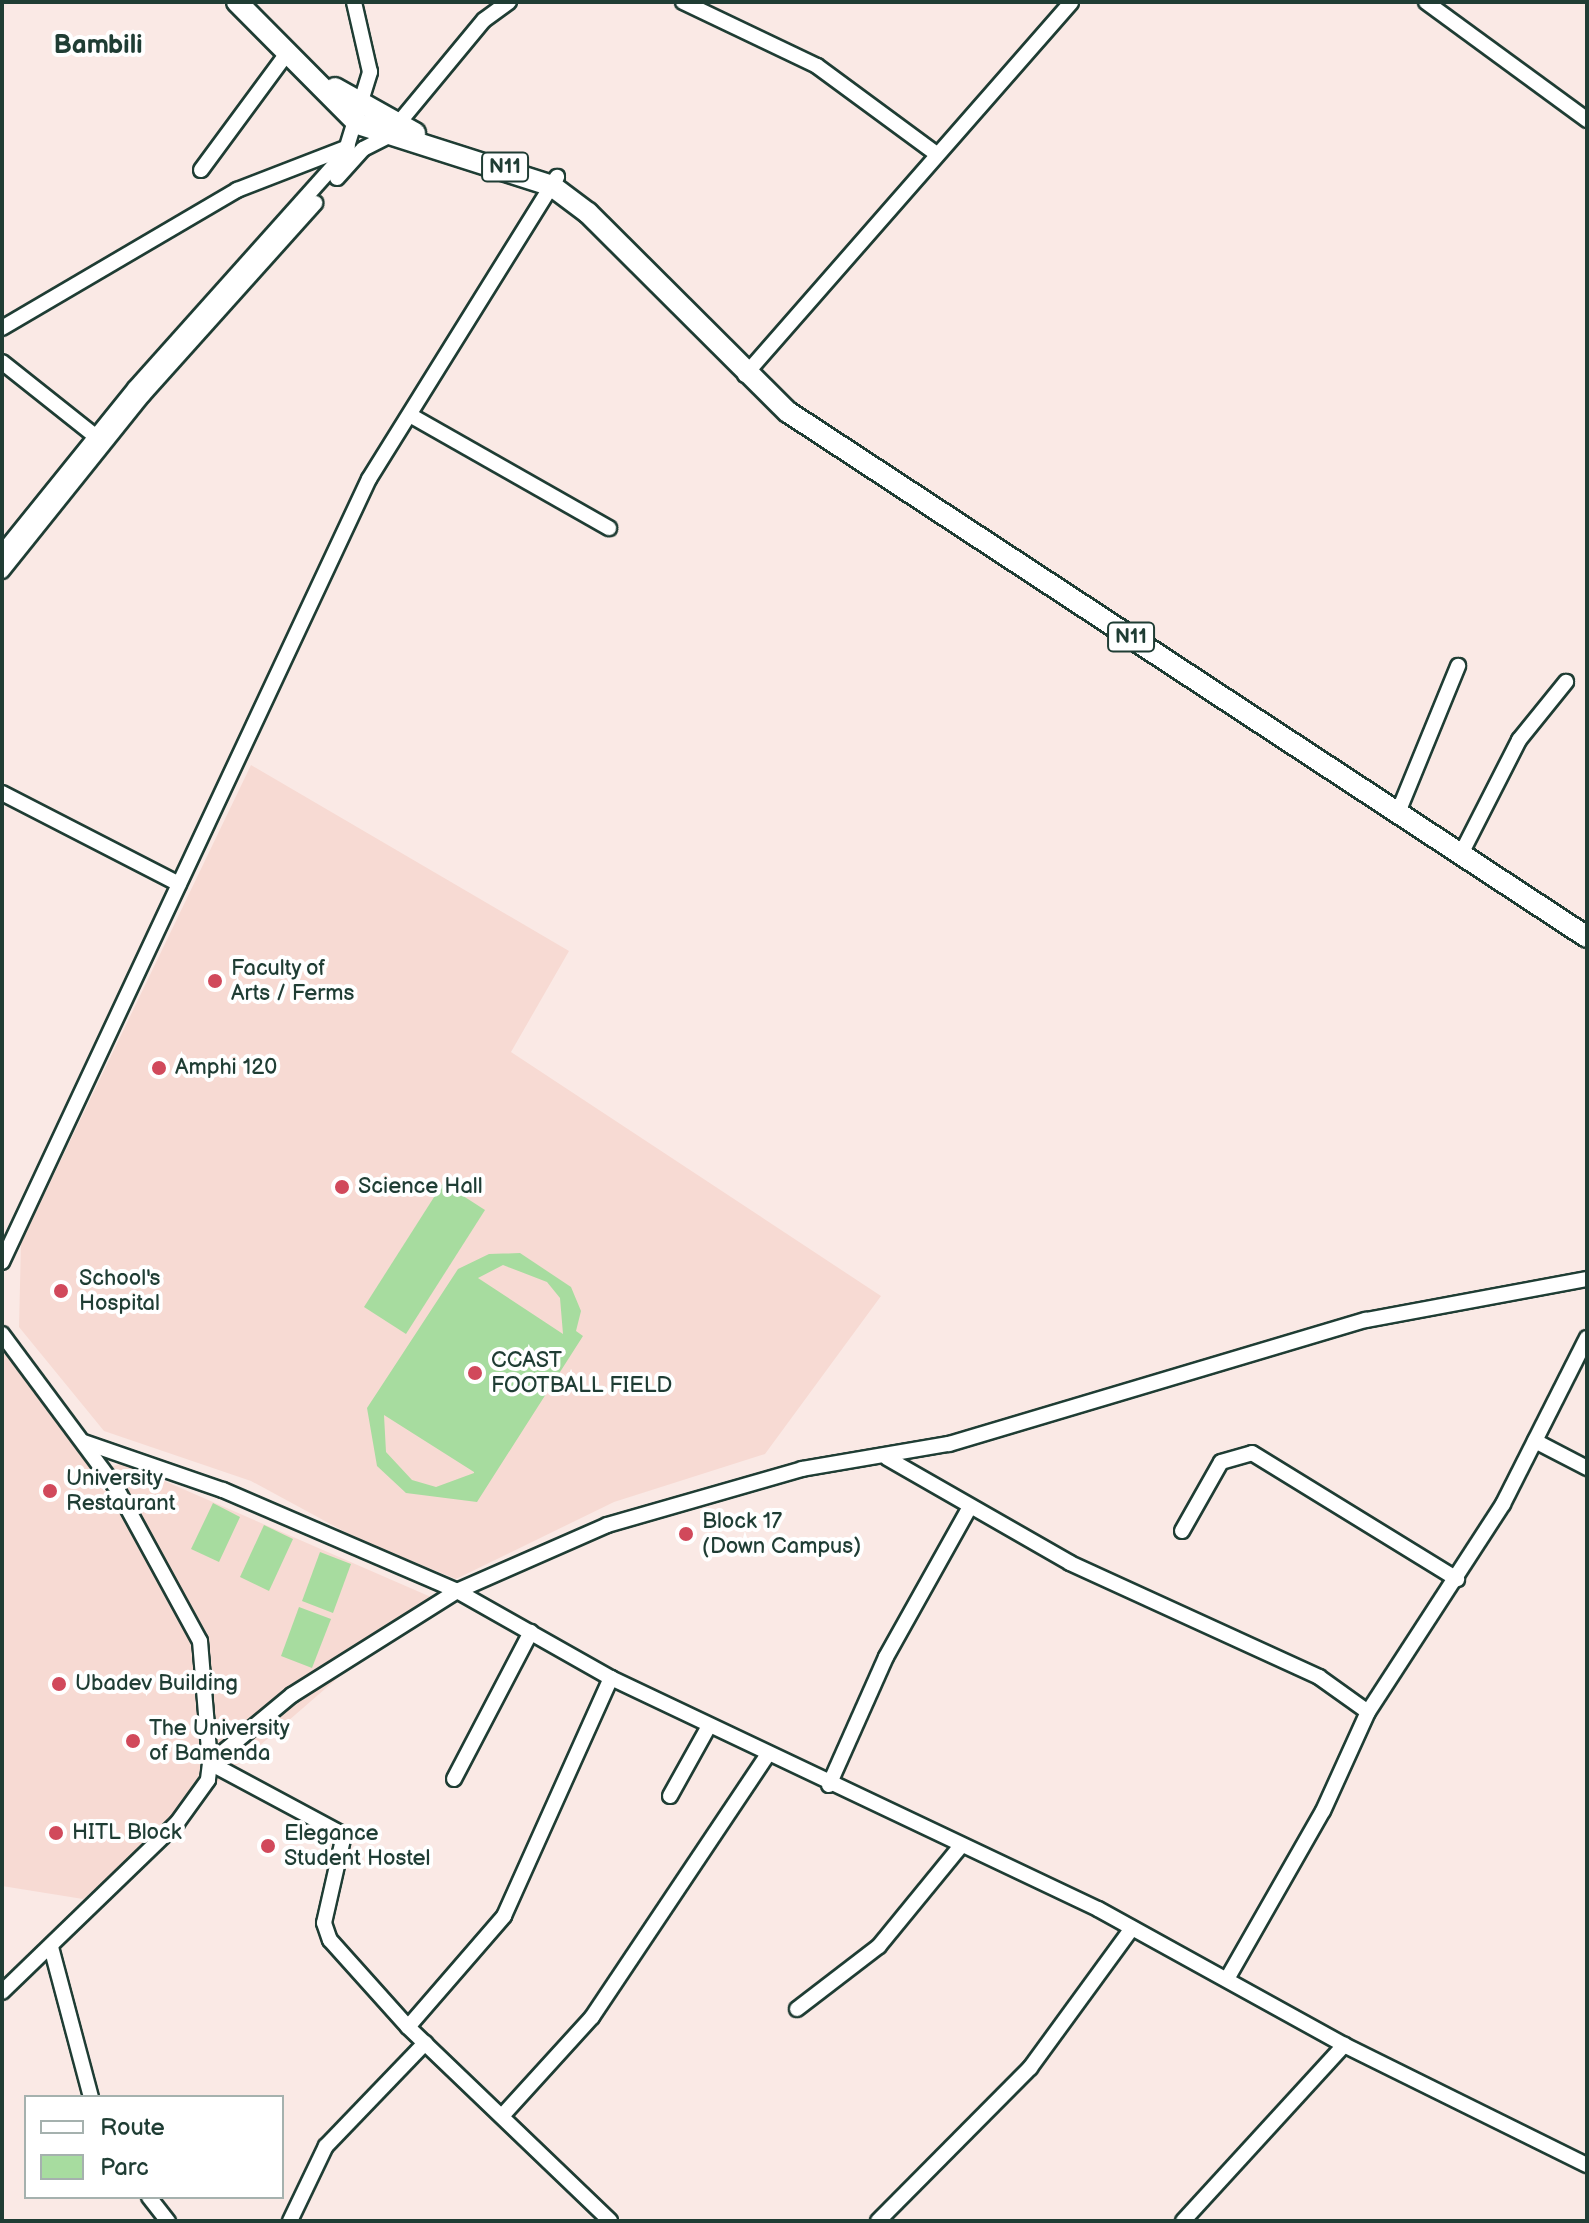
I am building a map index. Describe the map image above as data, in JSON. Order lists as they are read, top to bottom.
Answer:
{
  "streets": {
    "highway": ["N11"]
  },
  "districts": ["Bambili"],
  "places": [
    "Faculty of Arts / Ferms",
    "Amphi 120",
    "Science Hall",
    "School's Hospital",
    "CCAST FOOTBALL FIELD",
    "University Restaurant",
    "Block 17 (Down Campus)",
    "Ubadev Building",
    "The University of Bamenda",
    "HITL Block",
    "Elegance Student Hostel"
  ],
  "legend": ["Route", "Parc"]
}
